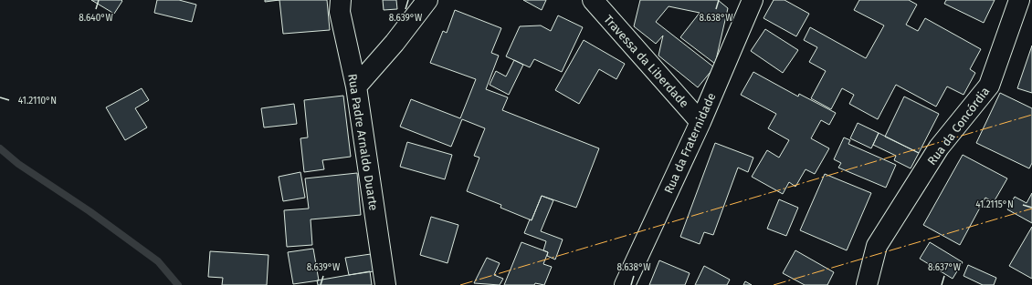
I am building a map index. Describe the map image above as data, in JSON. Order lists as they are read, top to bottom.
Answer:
{
  "streets": {
    "street": [
      "Travessa da Liberdade",
      "Rua da Concórdia",
      "Rua Padre Arnaldo Duarte",
      "Rua da Fraternidade"
    ]
  },
  "crossings": [
    ["Travessa da Liberdade", "Rua da Fraternidade"]
  ],
  "coordinates": [
    "8.640°W",
    "8.639°W",
    "8.638°W",
    "41.2110°N",
    "41.2115°N",
    "8.637°W"
  ]
}
